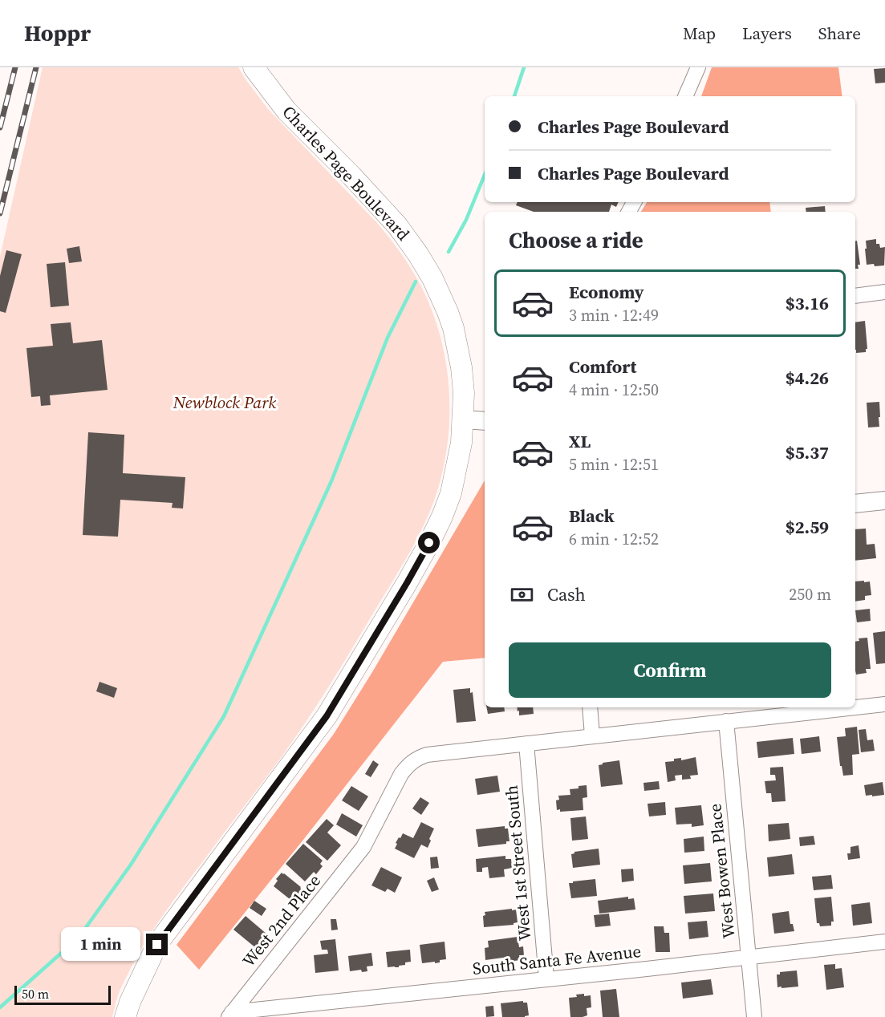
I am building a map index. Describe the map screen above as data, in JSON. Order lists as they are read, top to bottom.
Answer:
{
  "streets": {
    "main road": ["Charles Page Boulevard"],
    "street": [
      "West 1st Street South",
      "West Bowen Place",
      "West 2nd Place",
      "South Santa Fe Avenue"
    ]
  },
  "crossings": [
    ["West 1st Street South", "West 2nd Place"],
    ["West 1st Street South", "South Santa Fe Avenue"],
    ["West Bowen Place", "West 2nd Place"],
    ["West Bowen Place", "South Santa Fe Avenue"],
    ["West 2nd Place", "South Santa Fe Avenue"]
  ],
  "parks": ["Newblock Park"],
  "scale_bar": "50 m",
  "page": {
    "header": "Hoppr",
    "nav": ["Map", "Layers", "Share"],
    "banner": ["Charles Page Boulevard", "Charles Page Boulevard"],
    "heading": "Choose a ride",
    "list": [
      {
        "name": "Economy",
        "note": "3 min · 12:49",
        "value": "$3.16"
      },
      {
        "name": "Comfort",
        "note": "4 min · 12:50",
        "value": "$4.26"
      },
      {
        "name": "XL",
        "note": "5 min · 12:51",
        "value": "$5.37"
      },
      {
        "name": "Black",
        "note": "6 min · 12:52",
        "value": "$2.59"
      }
    ],
    "pay": ["Cash", "250 m"],
    "buttons": "Confirm",
    "bubble": "1 min",
    "scale": "50 m"
  }
}
